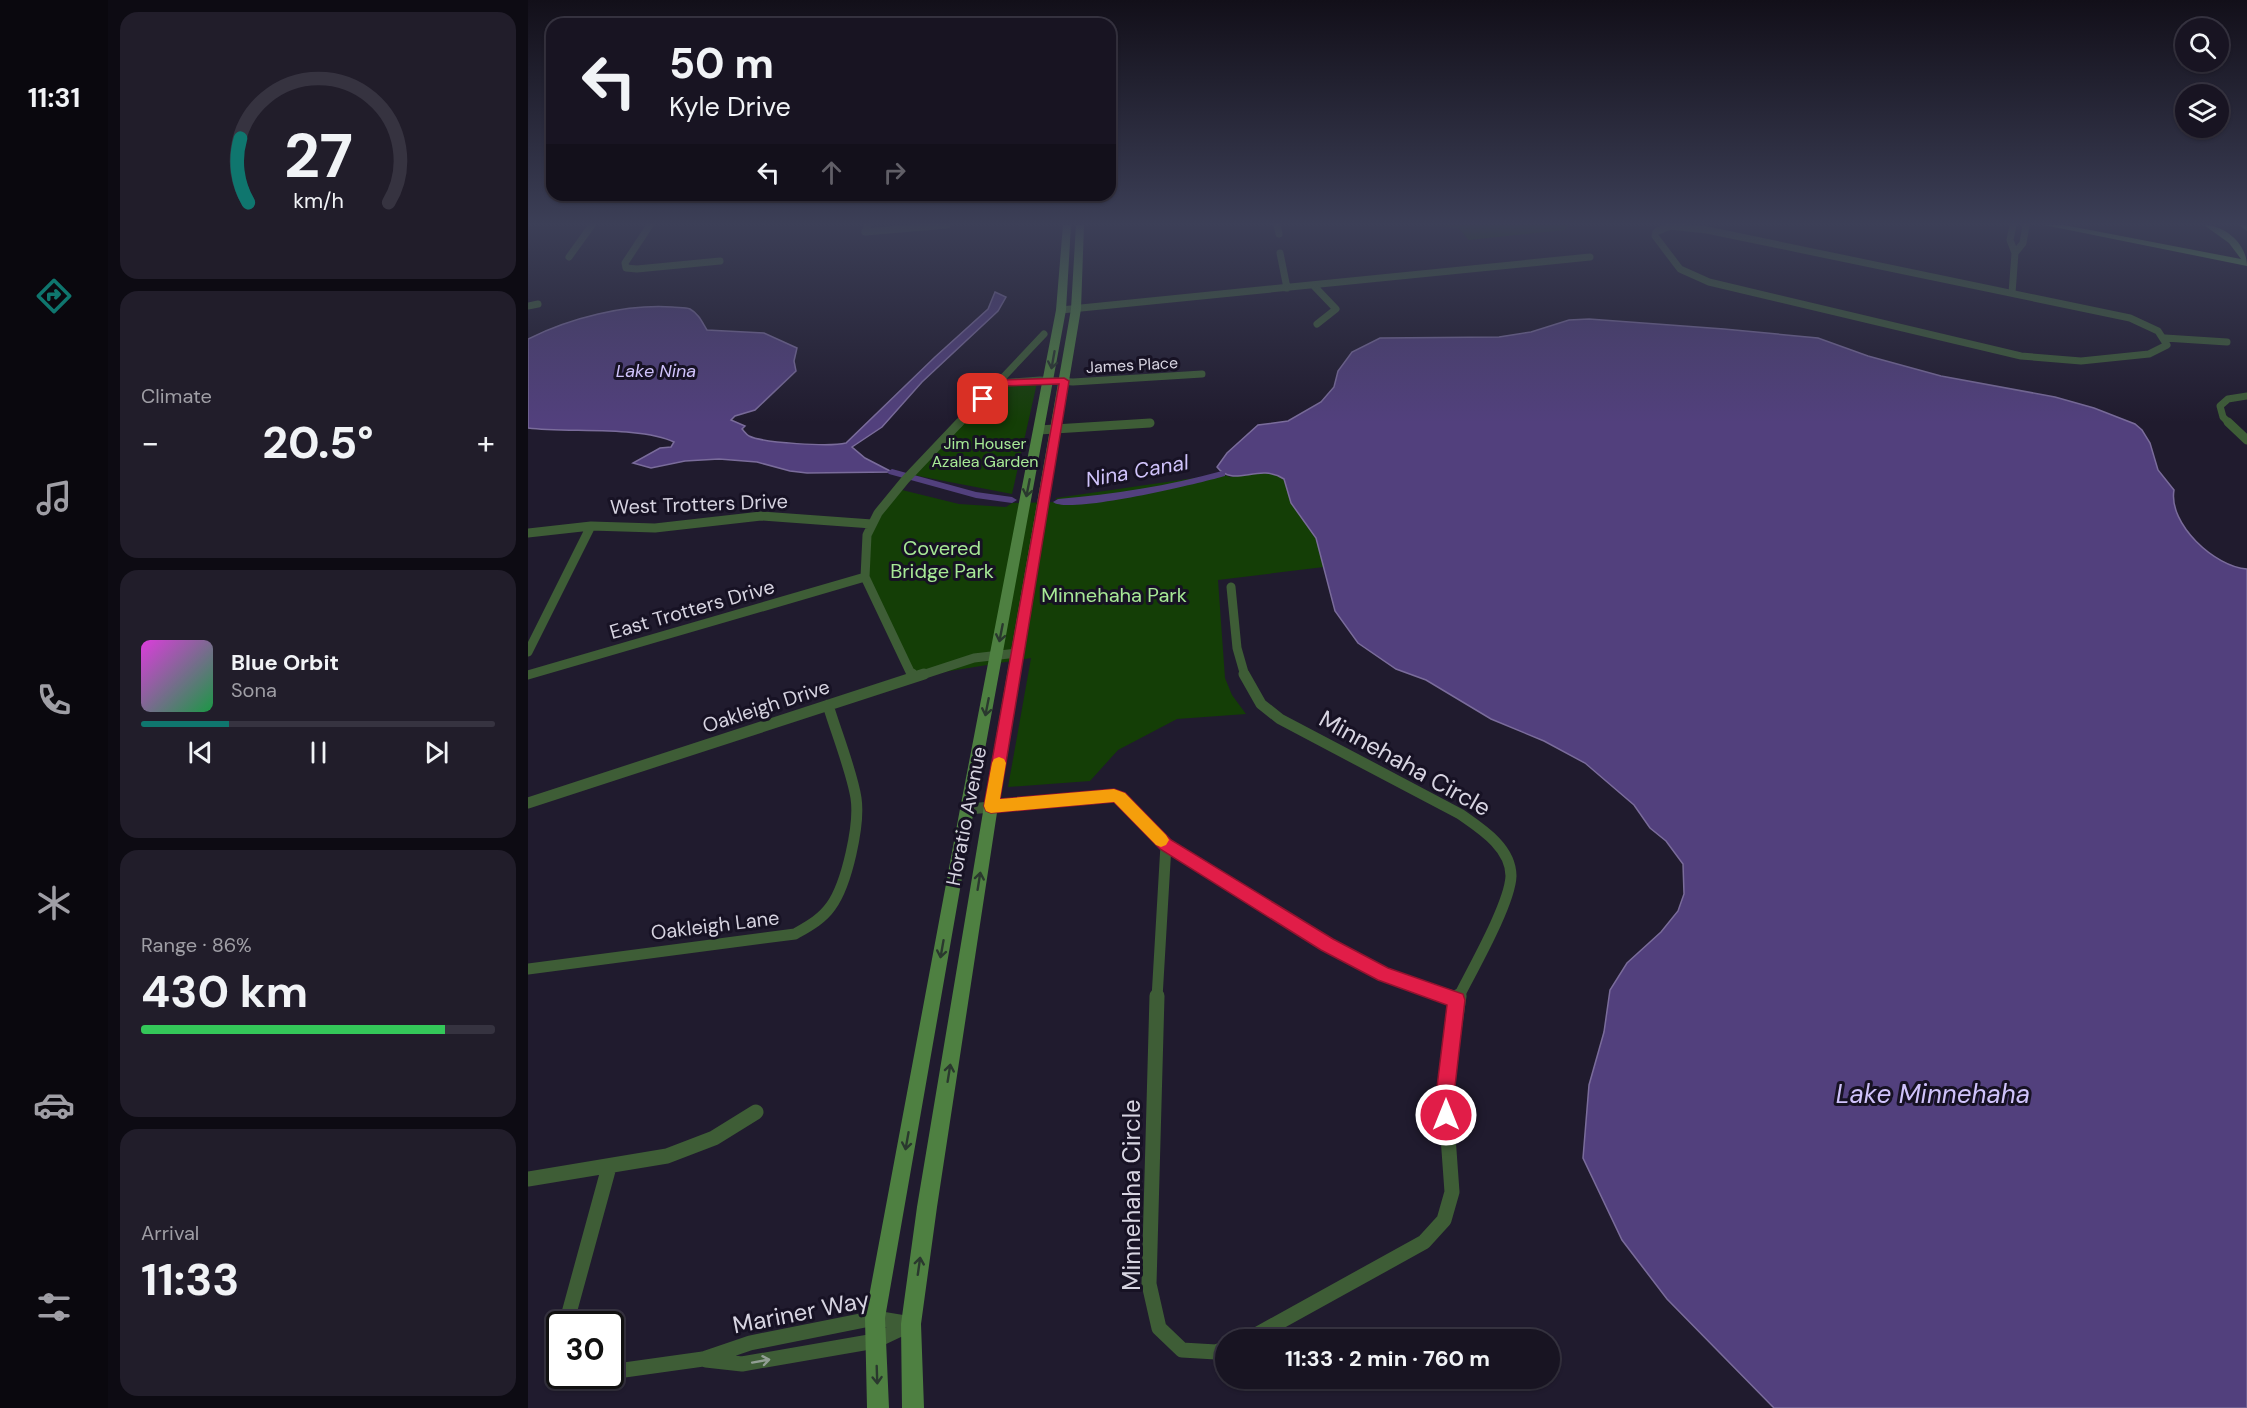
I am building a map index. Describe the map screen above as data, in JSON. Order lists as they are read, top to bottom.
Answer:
{
  "streets": {
    "main road": ["Horatio Avenue"],
    "street": [
      "James Place",
      "West Trotters Drive",
      "East Trotters Drive",
      "Oakleigh Drive",
      "Minnehaha Circle",
      "Oakleigh Lane",
      "Mariner Way"
    ]
  },
  "crossings": [
    ["James Place", "Horatio Avenue"],
    ["Oakleigh Drive", "Horatio Avenue"],
    ["Oakleigh Drive", "Oakleigh Lane"],
    ["Horatio Avenue", "Mariner Way"]
  ],
  "water": ["Lake Nina", "Nina Canal", "Lake Minnehaha"],
  "parks": ["Jim Houser Azalea Garden", "Covered Bridge Park", "Minnehaha Park"],
  "page": {
    "tabs": "11:31",
    "turn": ["50 m", "Kyle Drive"],
    "tile": [
      "Climate",
      ["Range · 86%", "430 km"],
      ["Arrival", "11:33"]
    ],
    "heat": ["−", "20.5°", "+"],
    "song": ["Blue Orbit", "Sona"],
    "limit": "30",
    "trip": "11:33 · 2 min · 760 m",
    "gauge": ["27", "km/h"]
  }
}
